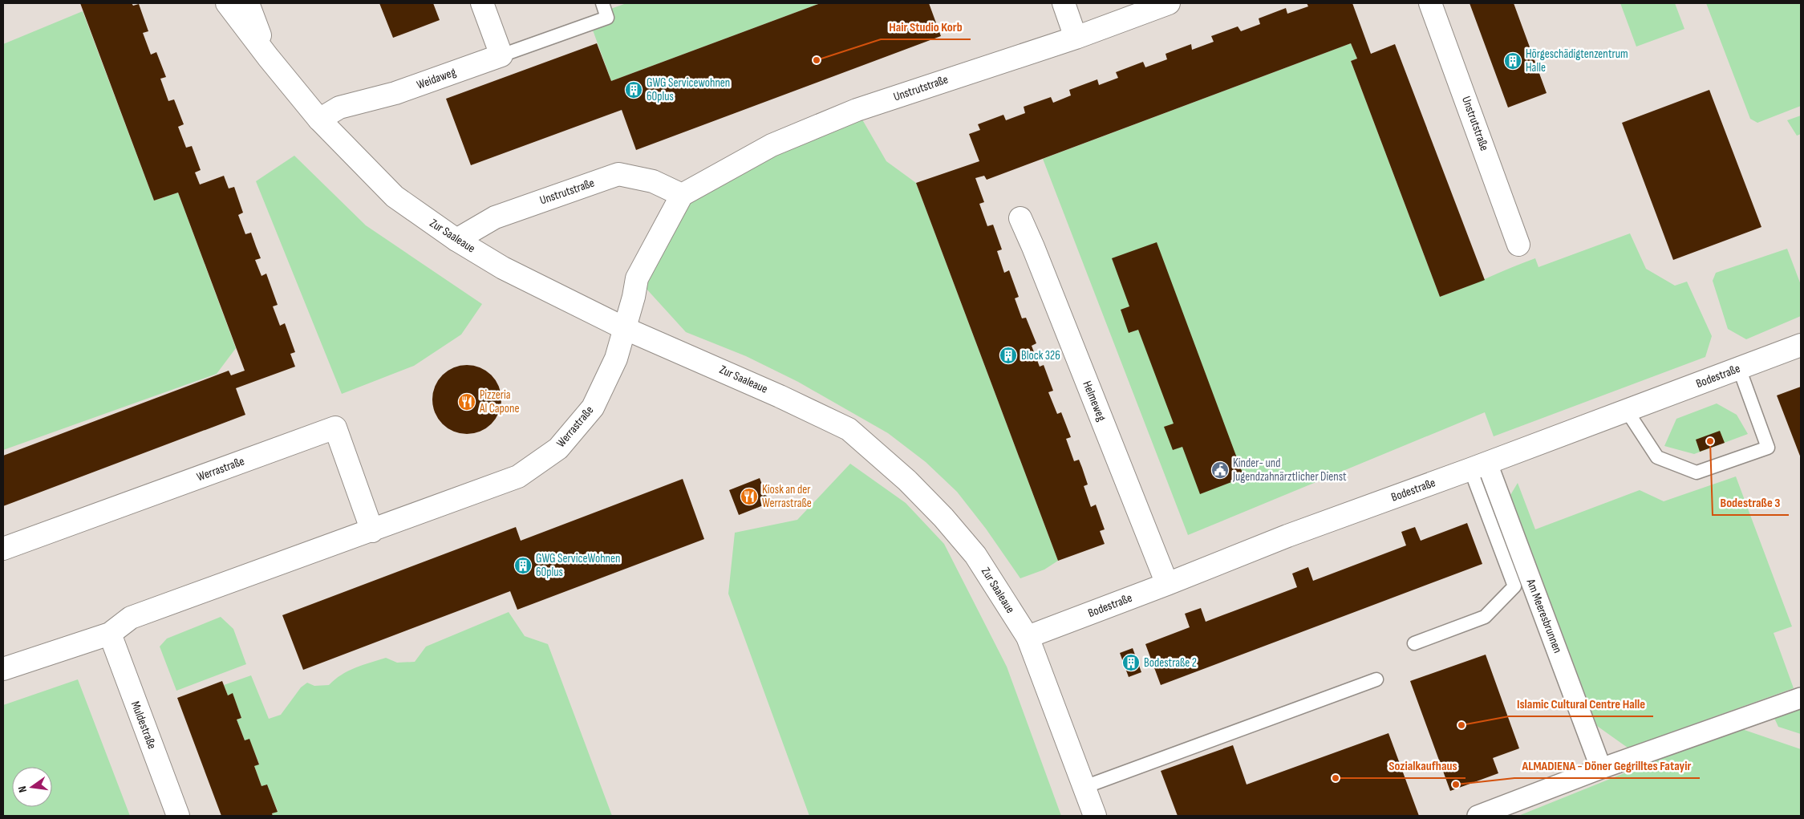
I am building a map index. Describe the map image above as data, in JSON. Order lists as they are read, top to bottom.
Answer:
{
  "streets": {
    "street": [
      "Weidaweg",
      "Unstrutstraße",
      "Zur Saaleaue",
      "Bodestraße",
      "Helmeweg",
      "Werrastraße",
      "Am Meeresbrunnen",
      "Muldestraße"
    ]
  },
  "crossings": [
    ["Weidaweg", "Zur Saaleaue"],
    ["Unstrutstraße", "Zur Saaleaue"],
    ["Zur Saaleaue", "Bodestraße"],
    ["Zur Saaleaue", "Werrastraße"],
    ["Bodestraße", "Helmeweg"],
    ["Bodestraße", "Am Meeresbrunnen"],
    ["Werrastraße", "Muldestraße"]
  ],
  "places": {
    "other": [
      "Hair Studio Korb",
      "Bodestraße 3",
      "Islamic Cultural Centre Halle",
      "Sozialkaufhaus",
      "ALMADIENA - Döner Gegrilltes Fatayir"
    ],
    "building": [
      "Hörgeschädigtenzentrum Halle",
      "GWG Servicewohnen 60plus",
      "Block 326",
      "GWG ServiceWohnen 60plus",
      "Bodestraße 2"
    ],
    "restaurant": ["Pizzeria Al Capone", "Kiosk an der Werrastraße"],
    "public building": ["Kinder- und Jugendzahnärztlicher Dienst"]
  },
  "north": "left"
}
